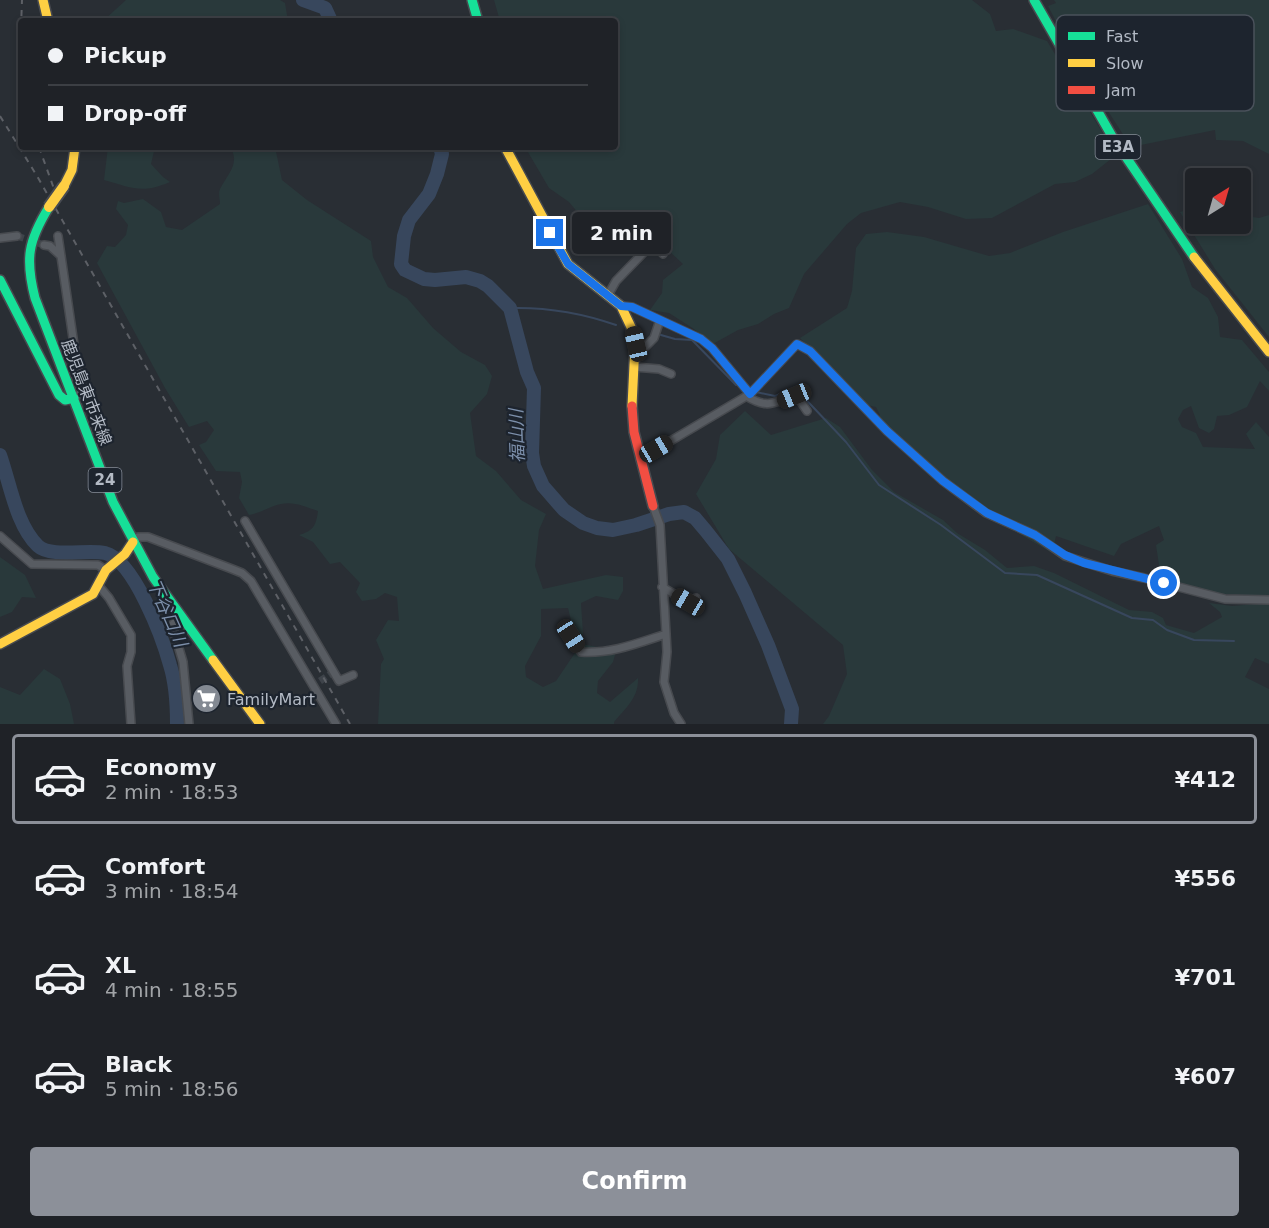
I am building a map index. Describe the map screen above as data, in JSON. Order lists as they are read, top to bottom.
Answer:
{
  "streets": {
    "main road": ["E3A", "鹿児島東市来線", "24"]
  },
  "water": ["福山川", "下谷口川"],
  "places": {
    "supermarket": ["FamilyMart"]
  },
  "legend": ["Fast", "Slow", "Jam"],
  "north": "top right",
  "page": {
    "banner": ["Pickup", "Drop-off"],
    "bubble": "2 min",
    "list": [
      {
        "name": "Economy",
        "note": "2 min · 18:53",
        "value": "¥412"
      },
      {
        "name": "Comfort",
        "note": "3 min · 18:54",
        "value": "¥556"
      },
      {
        "name": "XL",
        "note": "4 min · 18:55",
        "value": "¥701"
      },
      {
        "name": "Black",
        "note": "5 min · 18:56",
        "value": "¥607"
      }
    ],
    "buttons": "Confirm"
  }
}
